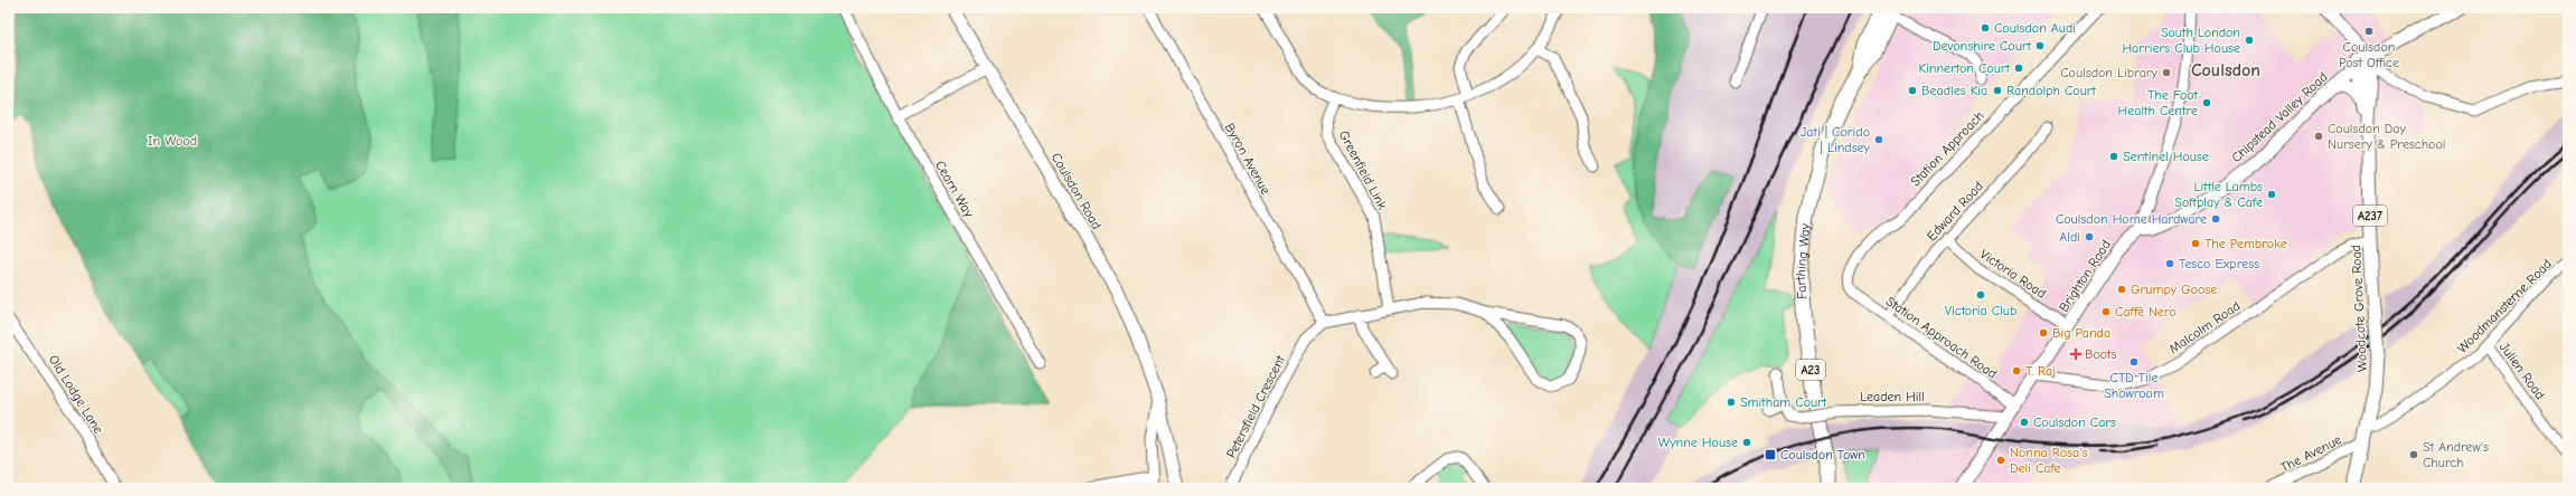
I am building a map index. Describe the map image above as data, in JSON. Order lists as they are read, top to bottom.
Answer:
{
  "streets": {
    "highway": ["Farthing Way", "A23"],
    "main road": [
      "Chipstead Valley Road",
      "Coulsdon Road",
      "A237",
      "Brighton Road",
      "Woodcote Grove Road"
    ],
    "street": [
      "Station Approach",
      "Byron Avenue",
      "Greenfield Link",
      "Cearn Way",
      "Edward Road",
      "Victoria Road",
      "Woodmansterne Road",
      "Malcolm Road",
      "Station Approach Road",
      "Julien Road",
      "Old Lodge Lane",
      "Leaden Hill",
      "Petersfield Crescent",
      "The Avenue"
    ]
  },
  "crossings": [
    ["Chipstead Valley Road", "A237"],
    ["Chipstead Valley Road", "Brighton Road"],
    ["Chipstead Valley Road", "Woodcote Grove Road"],
    ["Station Approach", "Station Approach Road"],
    ["Byron Avenue", "Petersfield Crescent"],
    ["Edward Road", "Victoria Road"],
    ["Edward Road", "Station Approach Road"],
    ["A237", "Woodcote Grove Road"],
    ["Victoria Road", "Brighton Road"],
    ["Brighton Road", "Malcolm Road"],
    ["Brighton Road", "Station Approach Road"],
    ["Brighton Road", "Leaden Hill"],
    ["Woodmansterne Road", "Woodcote Grove Road"],
    ["Woodmansterne Road", "Julien Road"],
    ["Woodcote Grove Road", "Malcolm Road"],
    ["Woodcote Grove Road", "The Avenue"],
    ["Station Approach Road", "Leaden Hill"]
  ],
  "districts": ["Coulsdon"],
  "parks": ["In Wood"],
  "places": {
    "other": [
      "Coulsdon Audi",
      "Coulsdon Post Office",
      "South London Harriers Club House",
      "Devonshire Court",
      "Kinnerton Court",
      "Coulsdon Library",
      "Beadles Kia",
      "Randolph Court",
      "The Foot Health Centre",
      "Coulsdon Day Nursery & Preschool",
      "Jati | Corido | Lindsey",
      "Sentinel House",
      "Little Lambs Softplay & Cafe",
      "Coulsdon Home Hardware",
      "Aldi",
      "The Pembroke",
      "Tesco Express",
      "Grumpy Goose",
      "Victoria Club",
      "Caffè Nero",
      "Big Panda",
      "CTD Tile Showroom",
      "T. Raj",
      "Smitham Court",
      "Coulsdon Cars",
      "Wynne House",
      "St Andrew's Church",
      "Nonna Rosa's Deli Cafe"
    ],
    "health": ["Boots"],
    "transit": ["Coulsdon Town"]
  }
}
